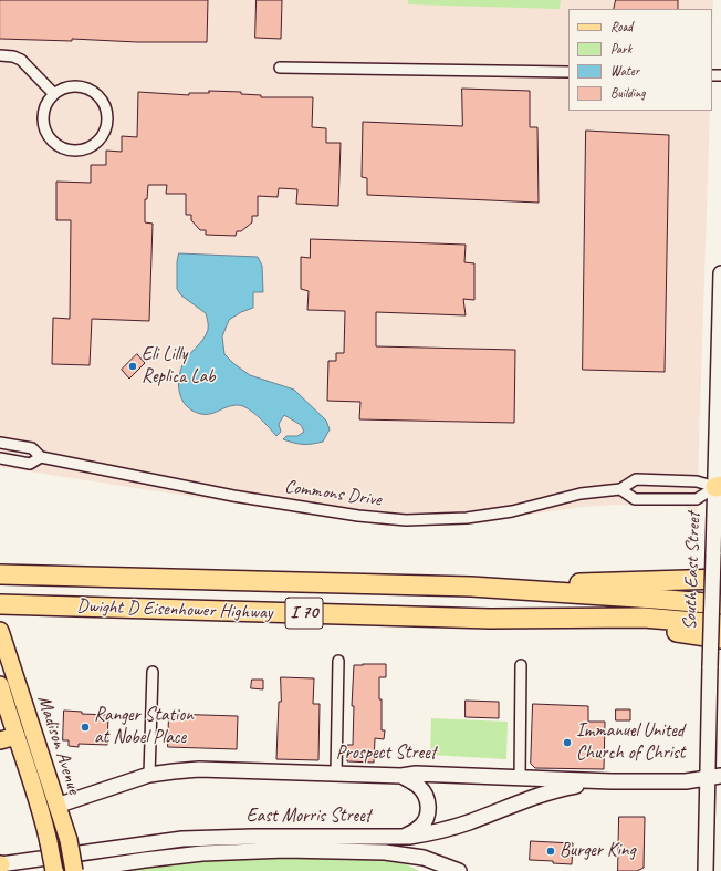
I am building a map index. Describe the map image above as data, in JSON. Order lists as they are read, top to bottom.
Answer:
{
  "streets": {
    "highway": ["Dwight D Eisenhower Highway", "I 70"],
    "main road": [
      "South East Street",
      "Madison Avenue",
      "Prospect Street",
      "East Morris Street"
    ],
    "street": ["Commons Drive"]
  },
  "crossings": [
    ["South East Street", "Prospect Street"],
    ["Dwight D Eisenhower Highway", "I 70"],
    ["Madison Avenue", "Prospect Street"],
    ["Madison Avenue", "East Morris Street"],
    ["Prospect Street", "East Morris Street"]
  ],
  "places": [
    "Eli Lilly Replica Lab",
    "Ranger Station at Nobel Place",
    "Immanuel United Church of Christ",
    "Burger King"
  ],
  "legend": [
    "Road",
    "Park",
    "Water",
    "Building"
  ]
}
